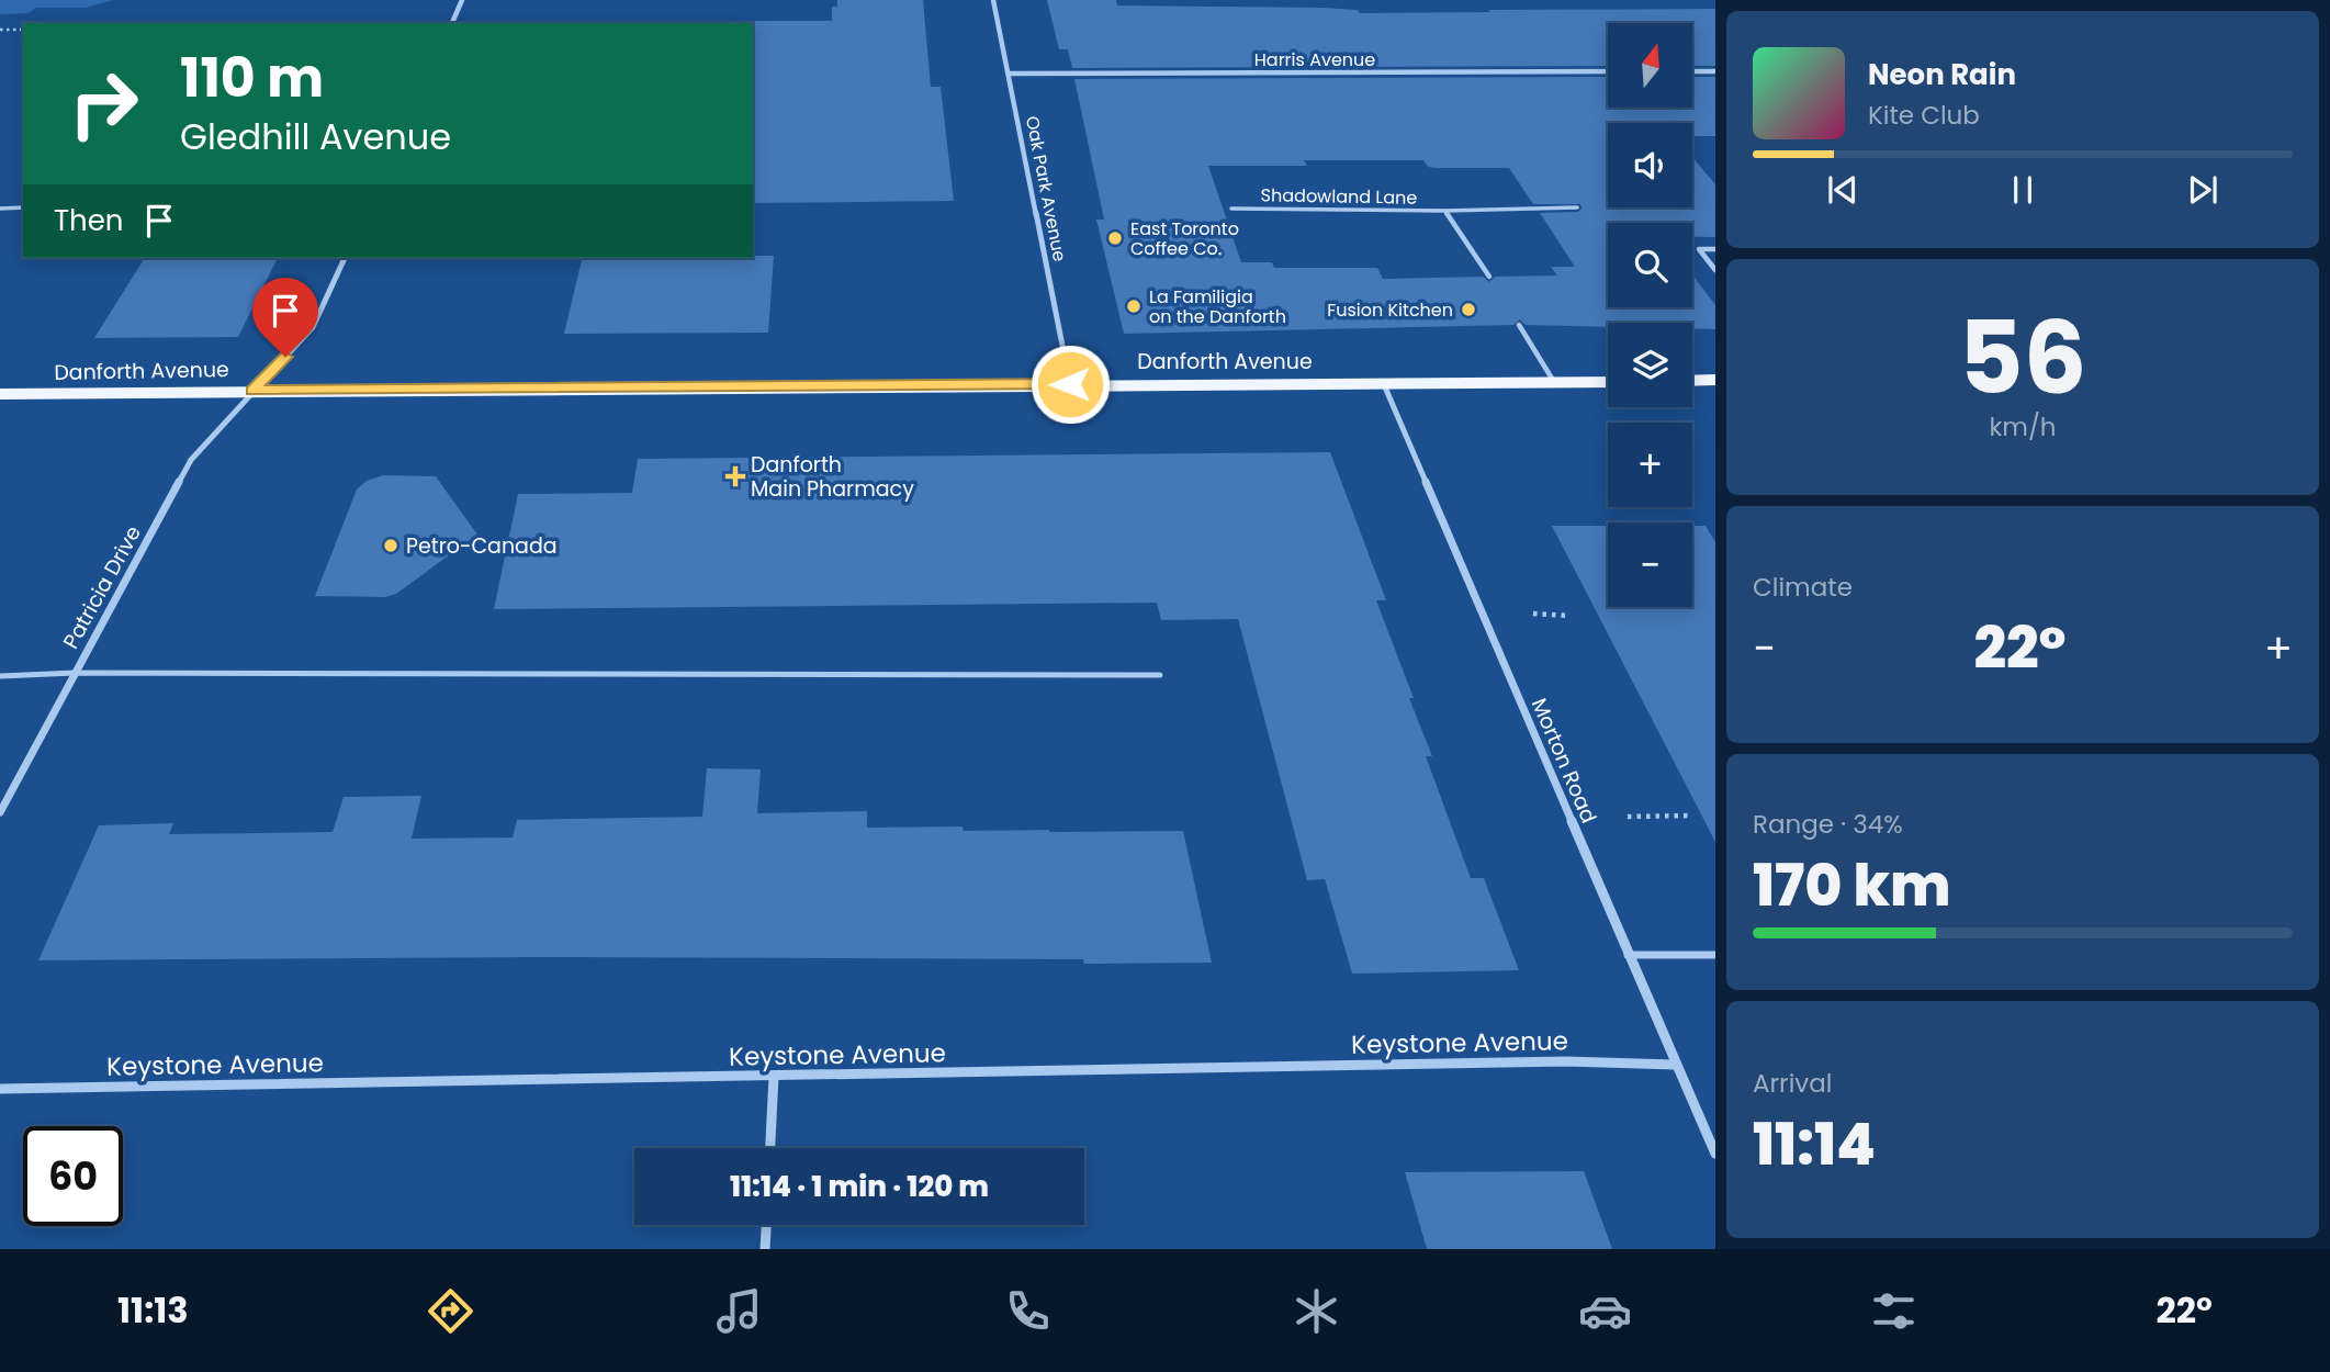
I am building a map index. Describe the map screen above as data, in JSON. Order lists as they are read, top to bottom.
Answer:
{
  "streets": {
    "main road": ["Danforth Avenue"],
    "street": [
      "Harris Avenue",
      "Oak Park Avenue",
      "Patricia Drive",
      "Morton Road",
      "Keystone Avenue"
    ],
    "lane": ["Shadowland Lane"]
  },
  "crossings": [
    ["Harris Avenue", "Oak Park Avenue"],
    ["Oak Park Avenue", "Danforth Avenue"],
    ["Danforth Avenue", "Patricia Drive"],
    ["Danforth Avenue", "Morton Road"],
    ["Morton Road", "Keystone Avenue"]
  ],
  "places": {
    "other": [
      "East Toronto Coffee Co.",
      "La Familigia on the Danforth",
      "Fusion Kitchen",
      "Petro-Canada"
    ],
    "health": ["Danforth Main Pharmacy"]
  },
  "north": "top",
  "page": {
    "map_buttons": ["+", "−"],
    "turn": ["110 m", "Gledhill Avenue"],
    "song": ["Neon Rain", "Kite Club"],
    "then": "Then",
    "tile": [
      ["56", "km/h"],
      "Climate",
      ["Range · 34%", "170 km"],
      ["Arrival", "11:14"]
    ],
    "heat": ["−", "22°", "+"],
    "limit": "60",
    "trip": "11:14 · 1 min · 120 m",
    "tabs": ["11:13", "22°"]
  }
}
